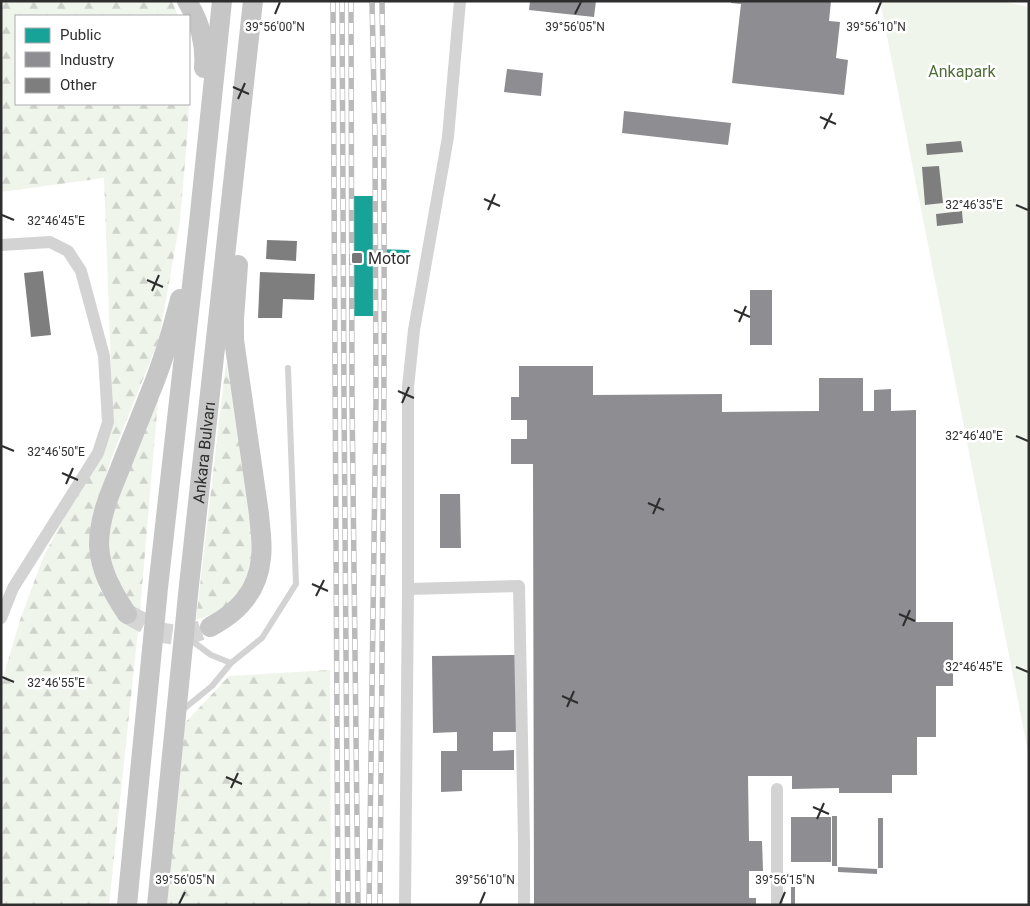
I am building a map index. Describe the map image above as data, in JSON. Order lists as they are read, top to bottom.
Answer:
{
  "streets": {
    "main road": ["Ankara Bulvarı"]
  },
  "parks": ["Ankapark"],
  "places": {
    "transit": ["Motor"]
  },
  "legend": ["Public", "Industry", "Other"],
  "coordinates": [
    "39°56'00\"N",
    "39°56'05\"N",
    "39°56'10\"N",
    "32°46'35\"E",
    "32°46'45\"E",
    "32°46'40\"E",
    "32°46'50\"E",
    "32°46'55\"E",
    "39°56'15\"N"
  ]
}
